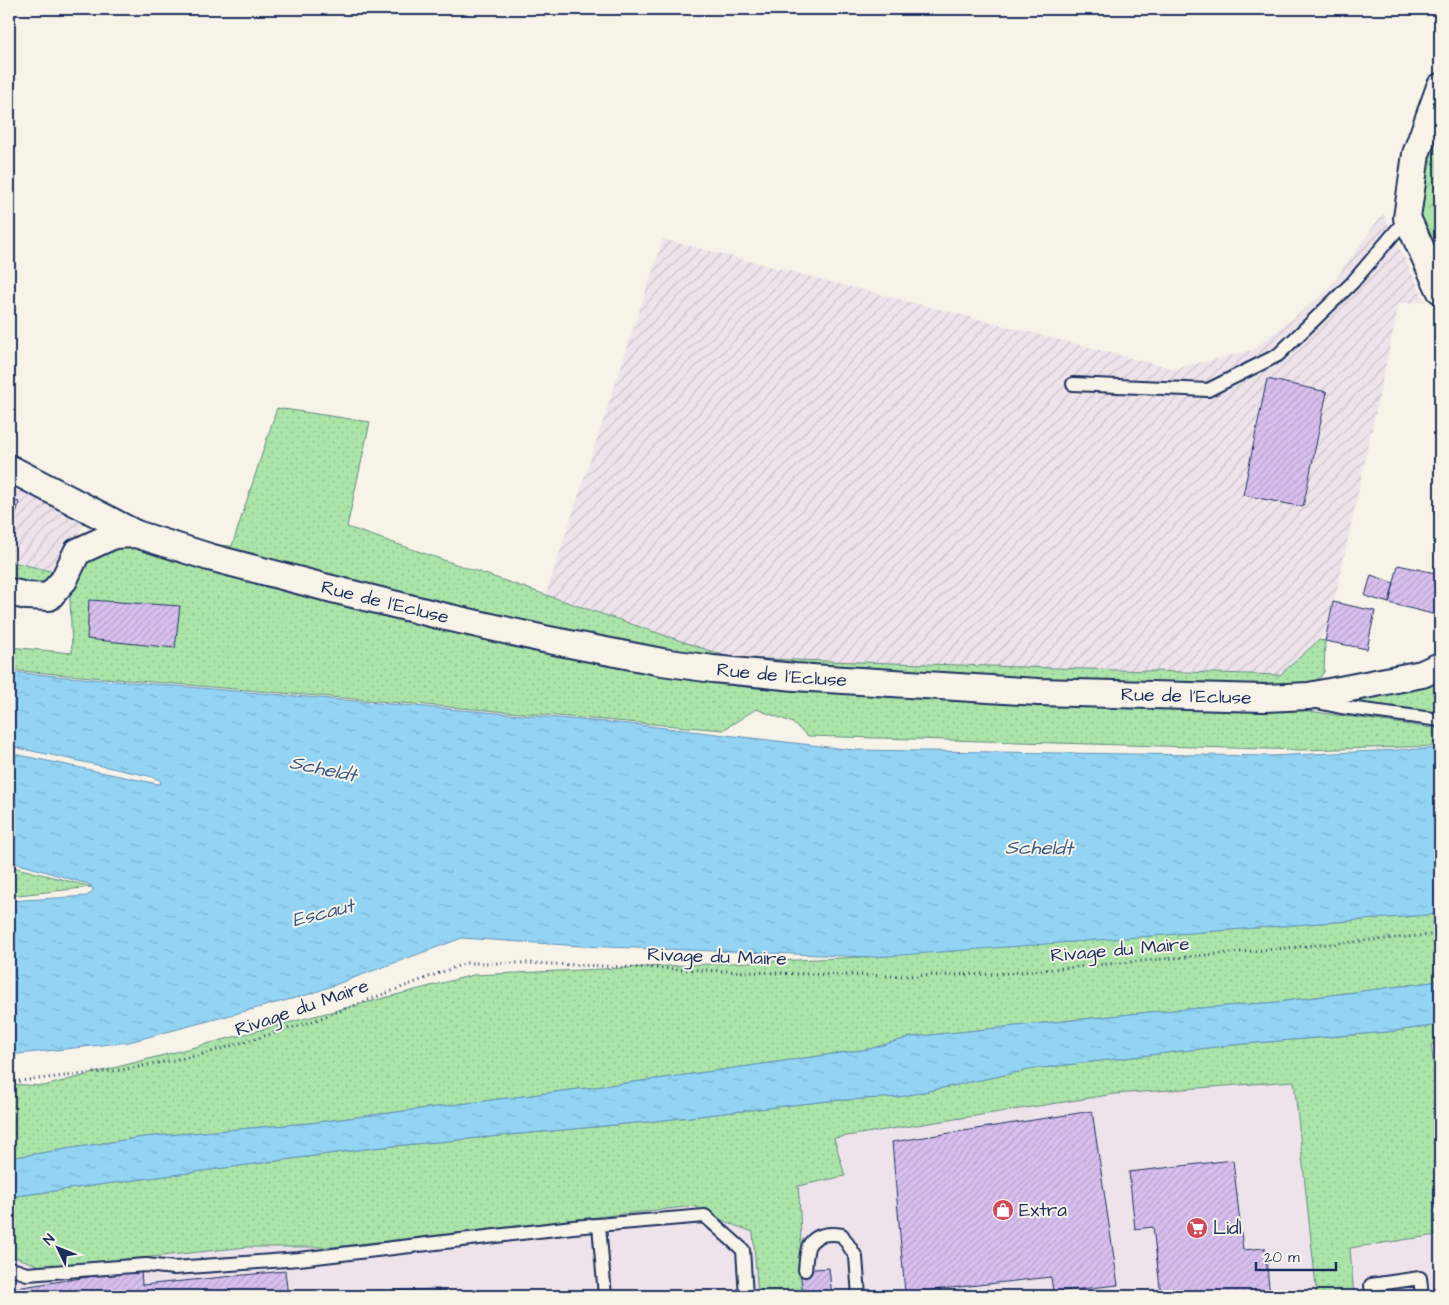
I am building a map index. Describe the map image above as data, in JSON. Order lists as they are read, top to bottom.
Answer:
{
  "streets": {
    "street": ["Rue de l'Ecluse"],
    "path": ["Rivage du Maire"]
  },
  "water": ["Scheldt", "Escaut"],
  "places": {
    "shop": ["Extra"],
    "supermarket": ["Lidl"]
  },
  "scale_bar": "20 m",
  "north": "top left"
}
